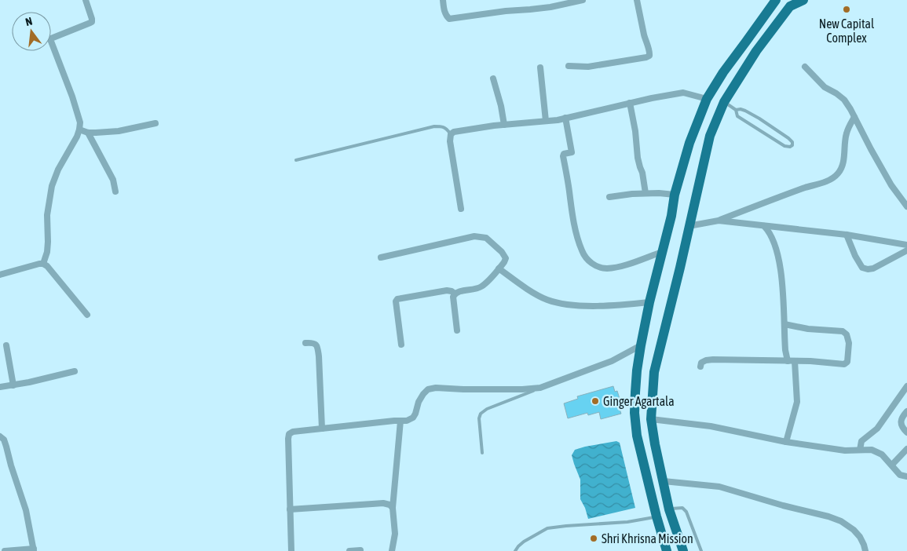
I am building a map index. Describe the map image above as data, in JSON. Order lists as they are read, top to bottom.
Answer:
{
  "places": ["New Capital Complex", "Ginger Agartala", "Shri Khrisna Mission"],
  "north": "top"
}
